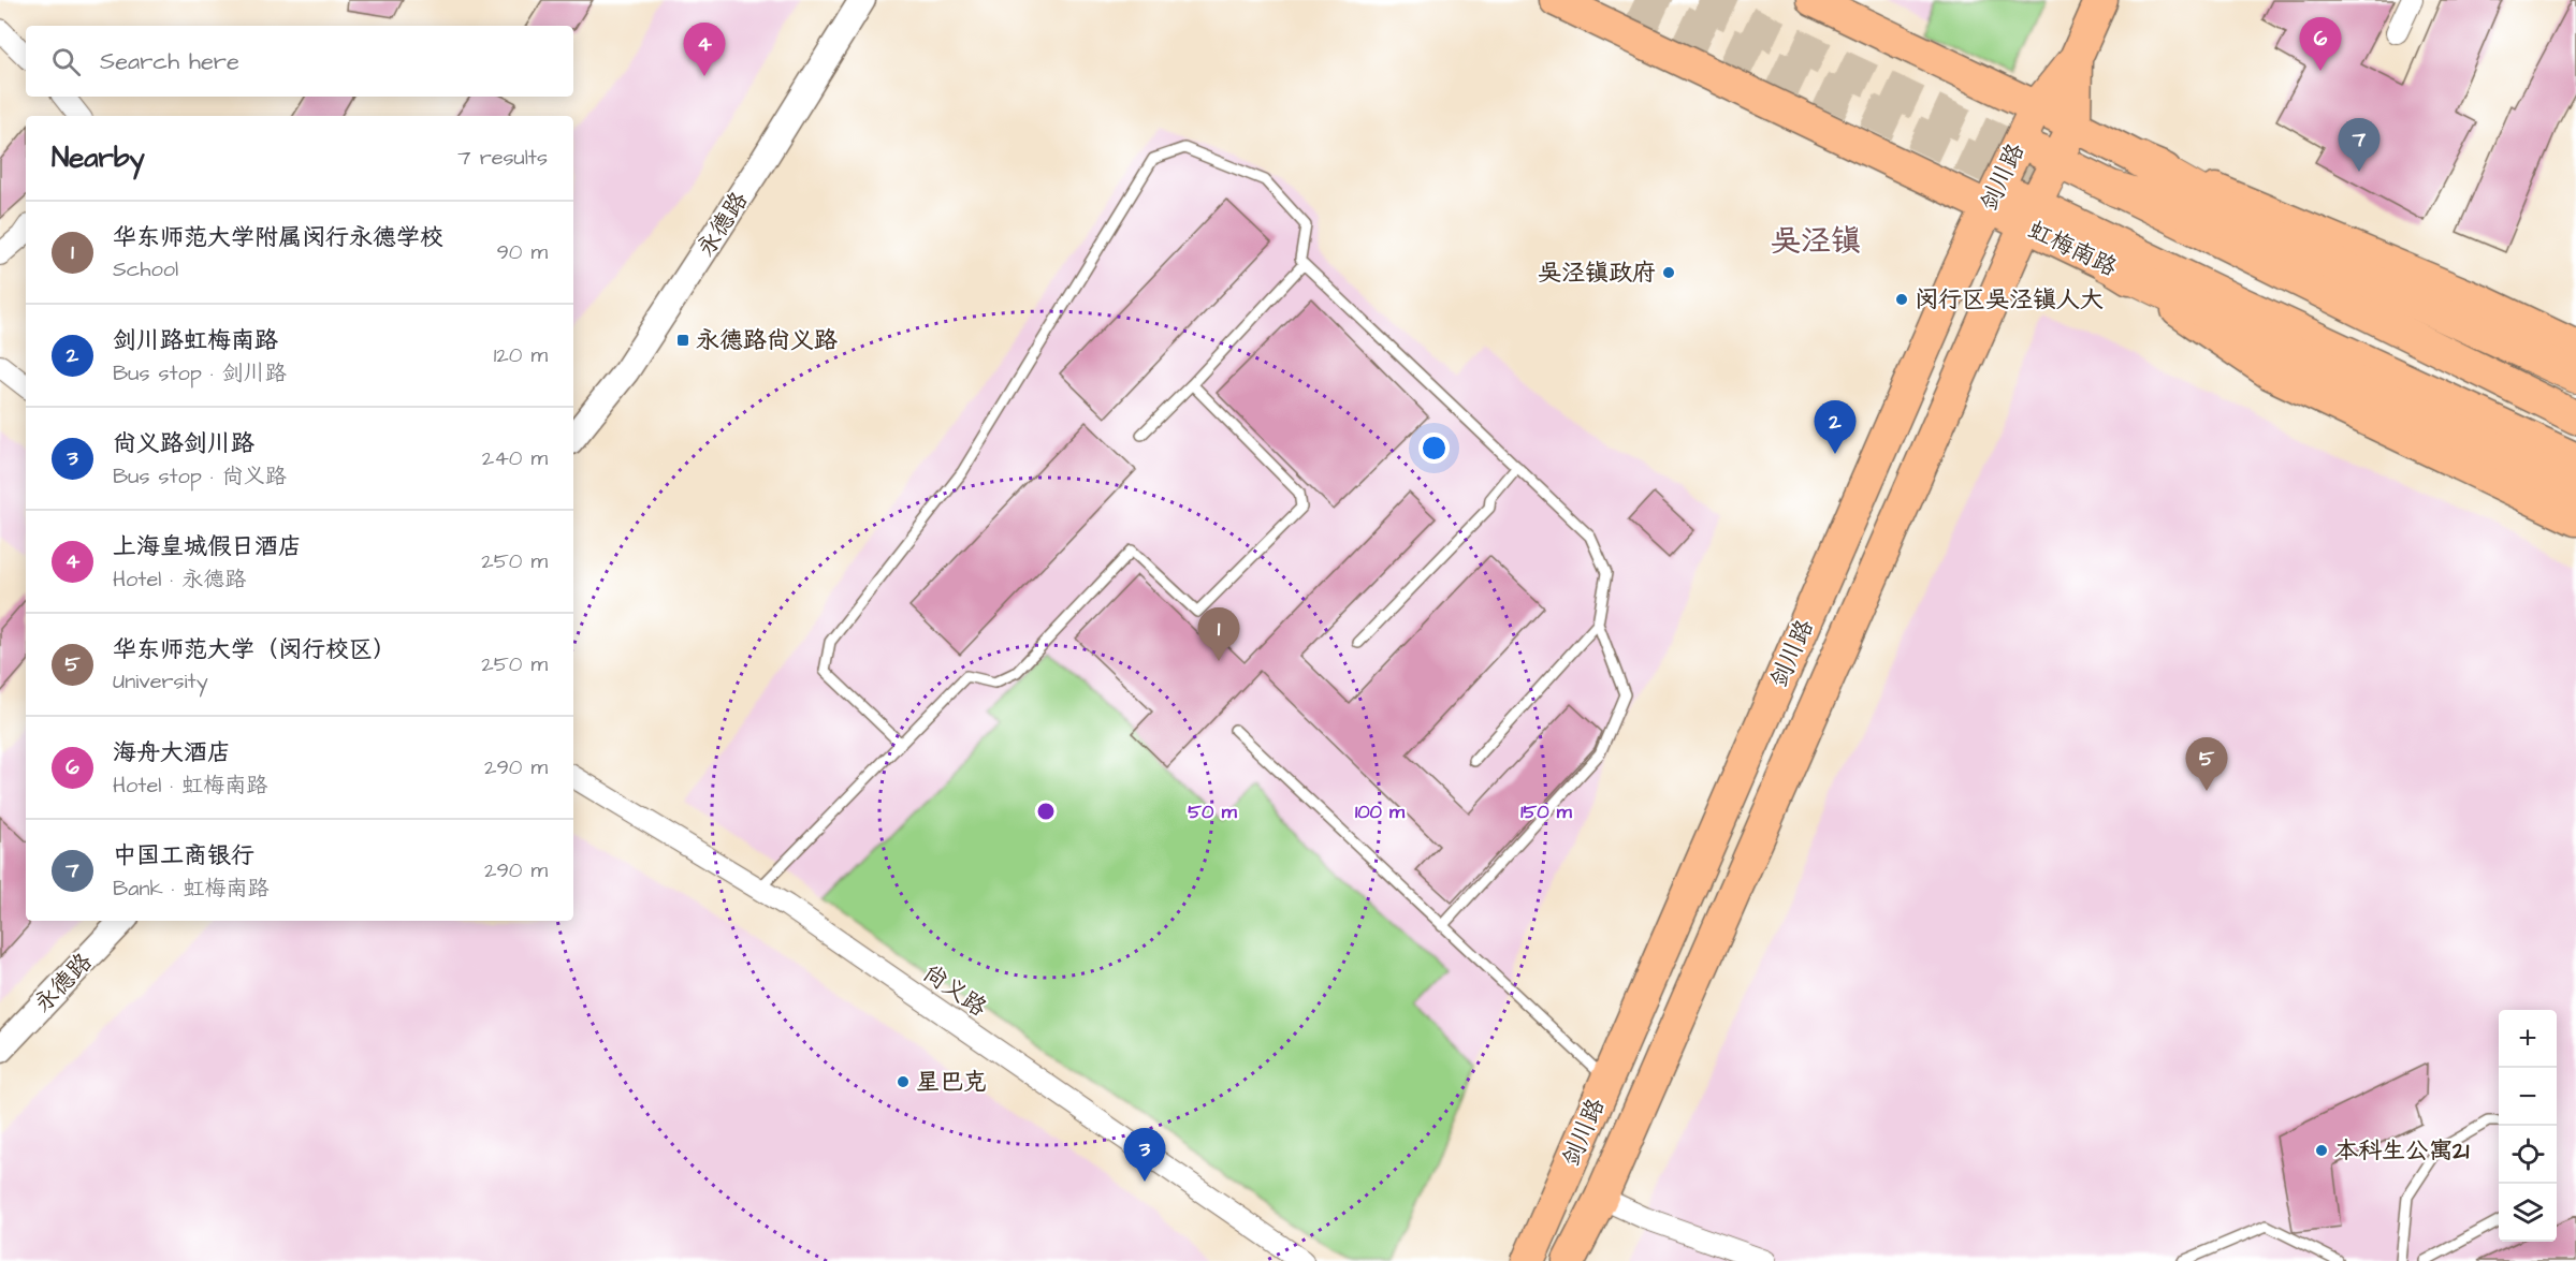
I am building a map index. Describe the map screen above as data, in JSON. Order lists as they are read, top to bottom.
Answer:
{
  "streets": {
    "main road": ["剑川路", "虹梅南路"],
    "street": ["永德路", "尚义路"]
  },
  "crossings": [
    ["剑川路", "虹梅南路"]
  ],
  "districts": ["吴泾镇"],
  "places": {
    "other": [
      "吴泾镇政府",
      "闵行区吴泾镇人大",
      "星巴克",
      "本科生公寓21"
    ],
    "transit": ["永德路尚义路"]
  },
  "page": {
    "pins": [
      "6",
      "4",
      "7",
      "2",
      "1",
      "5",
      "3"
    ],
    "search": "Search here",
    "heading": ["Nearby", "7 results"],
    "list": [
      {
        "mark": "1",
        "name": "华东师范大学附属闵行永德学校",
        "note": "School",
        "value": "90 m"
      },
      {
        "mark": "2",
        "name": "剑川路虹梅南路",
        "note": "Bus stop · 剑川路",
        "value": "120 m"
      },
      {
        "mark": "3",
        "name": "尚义路剑川路",
        "note": "Bus stop · 尚义路",
        "value": "240 m"
      },
      {
        "mark": "4",
        "name": "上海皇城假日酒店",
        "note": "Hotel · 永德路",
        "value": "250 m"
      },
      {
        "mark": "5",
        "name": "华东师范大学（闵行校区）",
        "note": "University",
        "value": "250 m"
      },
      {
        "mark": "6",
        "name": "海舟大酒店",
        "note": "Hotel · 虹梅南路",
        "value": "290 m"
      },
      {
        "mark": "7",
        "name": "中国工商银行",
        "note": "Bank · 虹梅南路",
        "value": "290 m"
      }
    ],
    "map_buttons": ["+", "−"]
  },
  "rings": ["50 m", "100 m", "150 m"]
}
